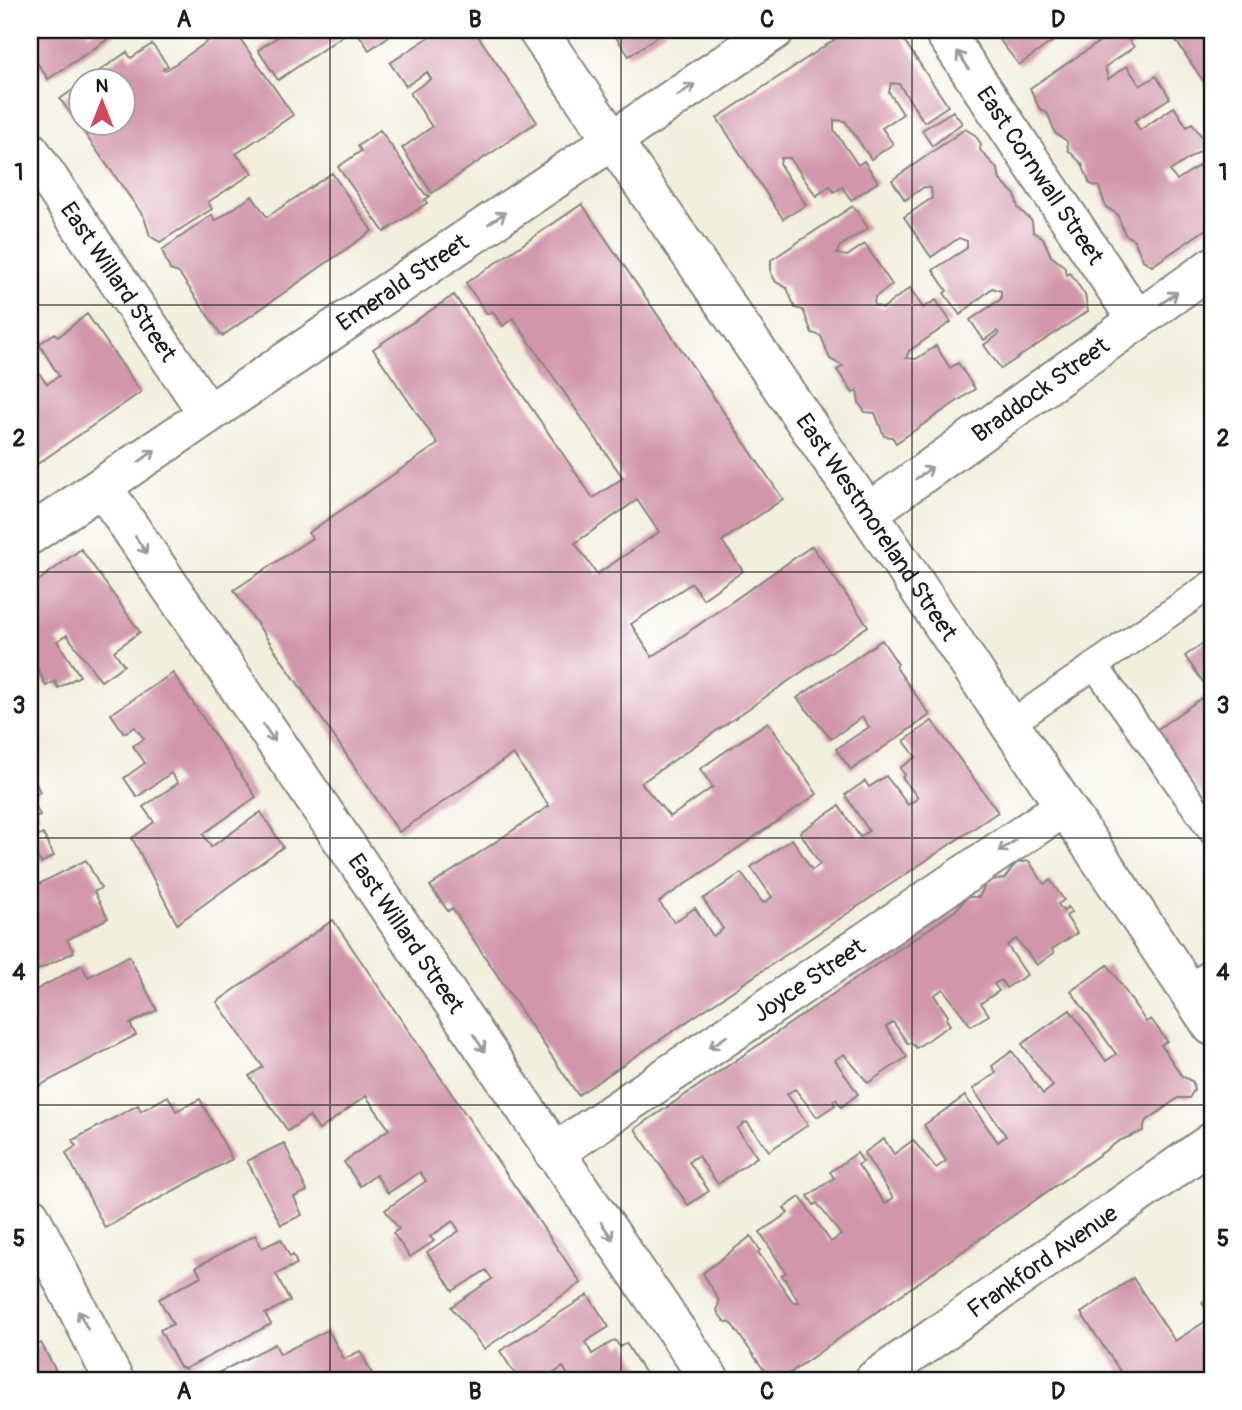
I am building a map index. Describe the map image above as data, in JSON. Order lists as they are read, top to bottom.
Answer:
{
  "streets": {
    "street": [
      "East Cornwall Street",
      "East Willard Street",
      "Emerald Street",
      "Braddock Street",
      "East Westmoreland Street",
      "Joyce Street",
      "Frankford Avenue"
    ]
  },
  "crossings": [
    ["East Cornwall Street", "Braddock Street"],
    ["East Willard Street", "Emerald Street"],
    ["East Willard Street", "Joyce Street"],
    ["Emerald Street", "East Westmoreland Street"],
    ["Braddock Street", "East Westmoreland Street"],
    ["East Westmoreland Street", "Joyce Street"]
  ],
  "one_way": [
    "East Cornwall Street",
    "East Willard Street",
    "Emerald Street",
    "Braddock Street",
    "Joyce Street"
  ],
  "north": "top",
  "grid": {
    "columns": [
      "A",
      "B",
      "C",
      "D"
    ],
    "rows": [
      "1",
      "2",
      "3",
      "4",
      "5"
    ]
  }
}
